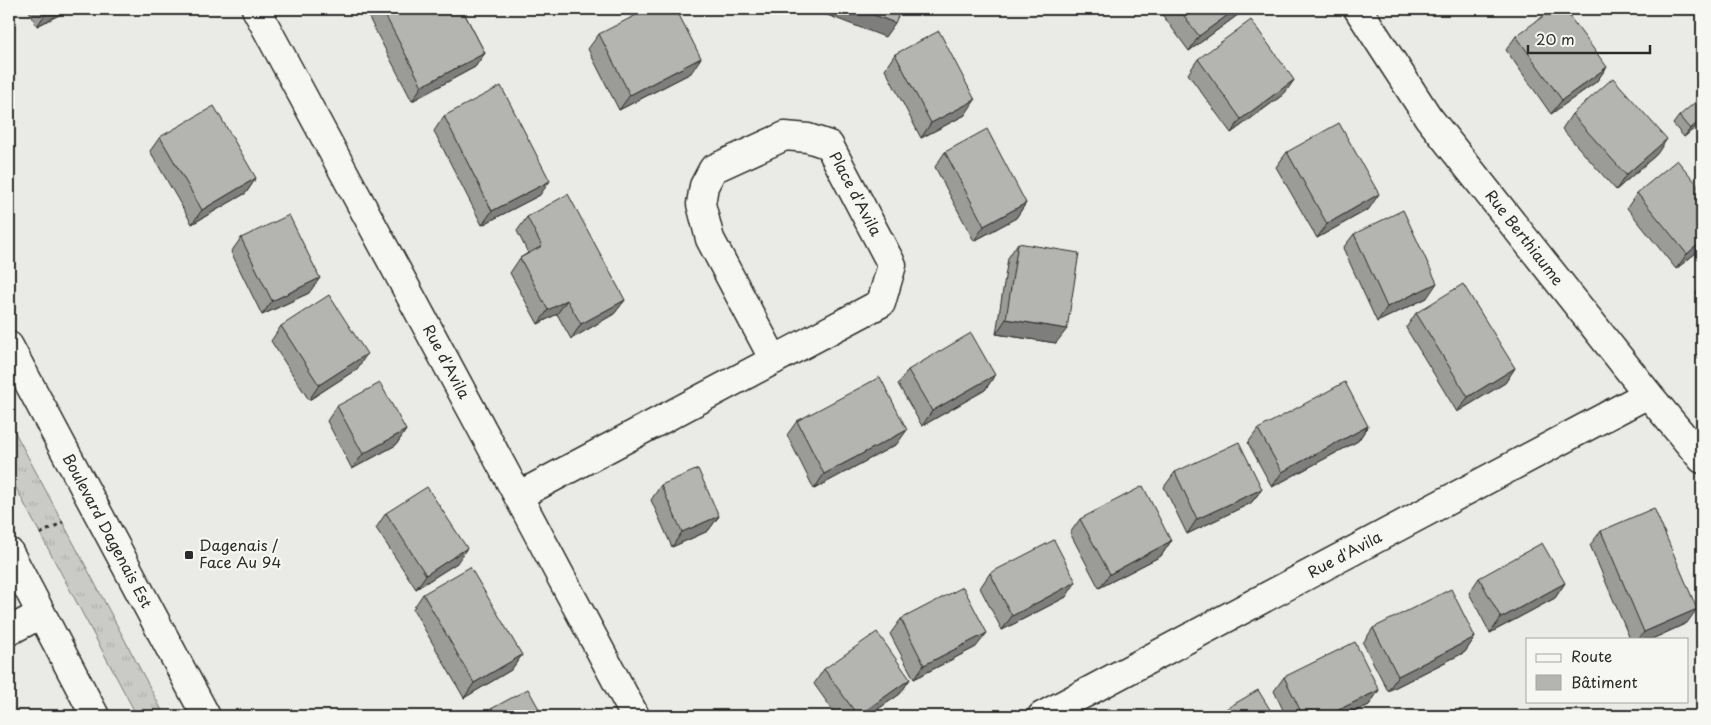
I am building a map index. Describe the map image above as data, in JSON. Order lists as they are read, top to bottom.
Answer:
{
  "streets": {
    "street": [
      "Place d'Avila",
      "Rue Berthiaume",
      "Rue d'Avila",
      "Boulevard Dagenais Est"
    ]
  },
  "crossings": [
    ["Place d'Avila", "Rue d'Avila"],
    ["Rue Berthiaume", "Rue d'Avila"]
  ],
  "places": {
    "transit": ["Dagenais / Face Au 94"]
  },
  "legend": ["Route", "Bâtiment"],
  "scale_bar": "20 m"
}
